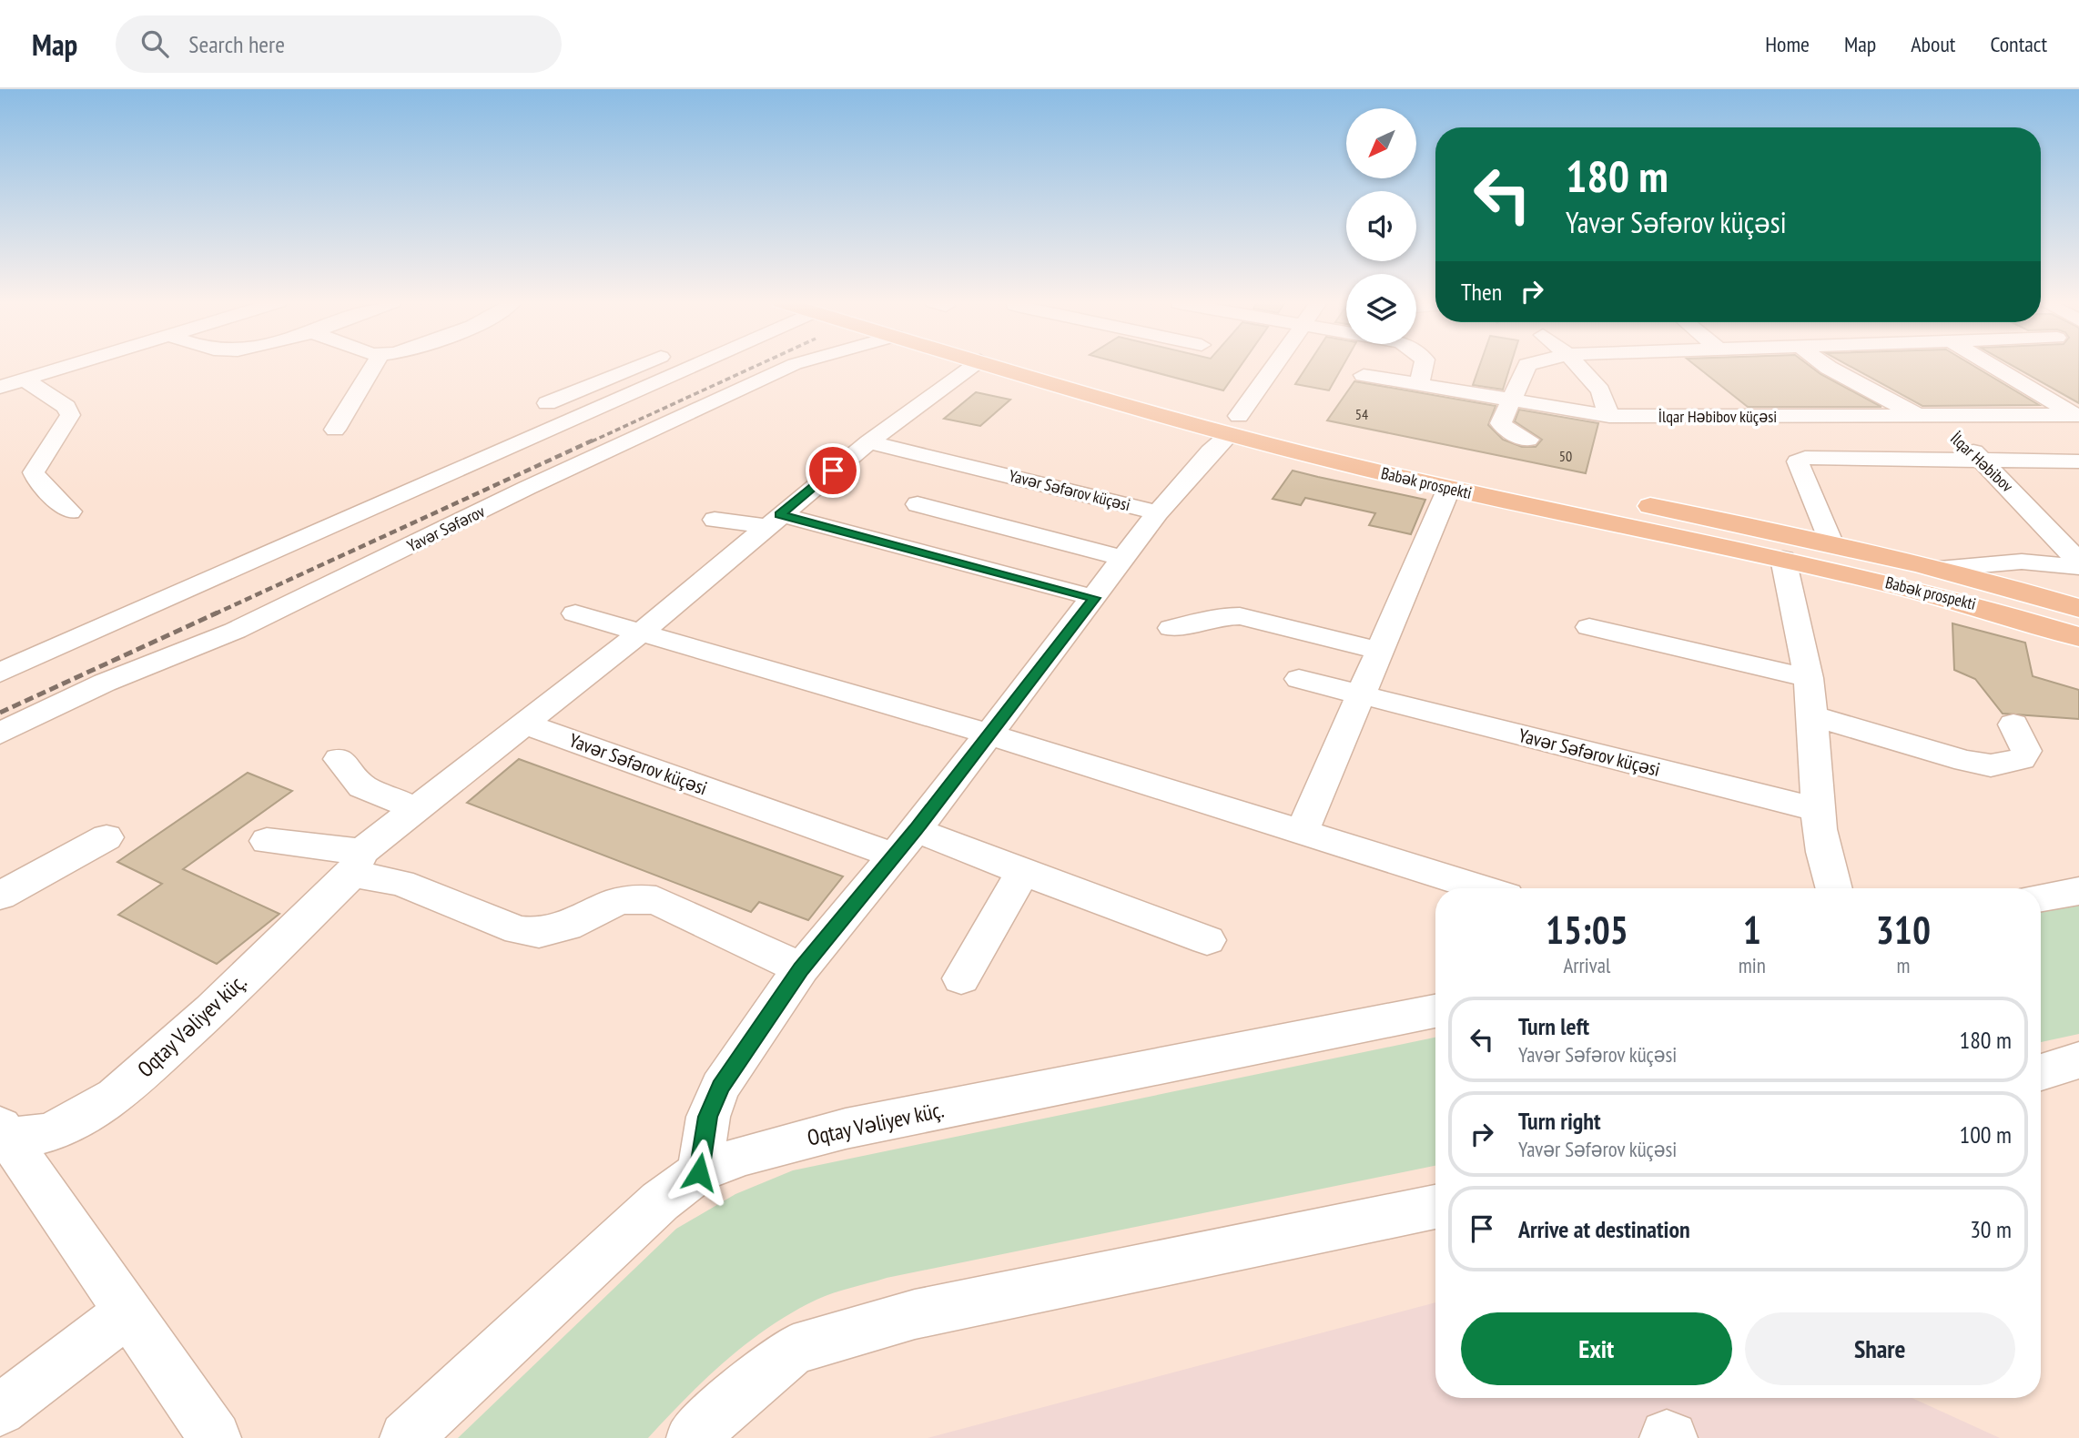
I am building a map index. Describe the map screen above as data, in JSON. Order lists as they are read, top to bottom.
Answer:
{
  "streets": {
    "main road": ["Babək prospekti"],
    "street": [
      "İlqar Həbibov küçəsi",
      "İlqar Həbibov",
      "Yavər Səfərov küçəsi",
      "Yavər Səfərov",
      "Oqtay Vəliyev küç."
    ]
  },
  "crossings": [
    ["İlqar Həbibov küçəsi", "İlqar Həbibov"],
    ["Babək prospekti", "Yavər Səfərov küçəsi"],
    ["Yavər Səfərov küçəsi", "Oqtay Vəliyev küç."]
  ],
  "house_numbers": ["54", "50"],
  "north": "bottom left",
  "page": {
    "header": "Map",
    "search": "Search here",
    "nav": [
      "Home",
      "Map",
      "About",
      "Contact"
    ],
    "turn": ["180 m", "Yavər Səfərov küçəsi"],
    "then": "Then",
    "eta": [
      "15:05",
      "Arrival",
      "1",
      "min",
      "310",
      "m"
    ],
    "list": [
      {
        "name": "Turn left",
        "note": "Yavər Səfərov küçəsi",
        "value": "180 m"
      },
      {
        "name": "Turn right",
        "note": "Yavər Səfərov küçəsi",
        "value": "100 m"
      },
      {
        "name": "Arrive at destination",
        "value": "30 m"
      }
    ],
    "buttons": ["Exit", "Share"]
  }
}
